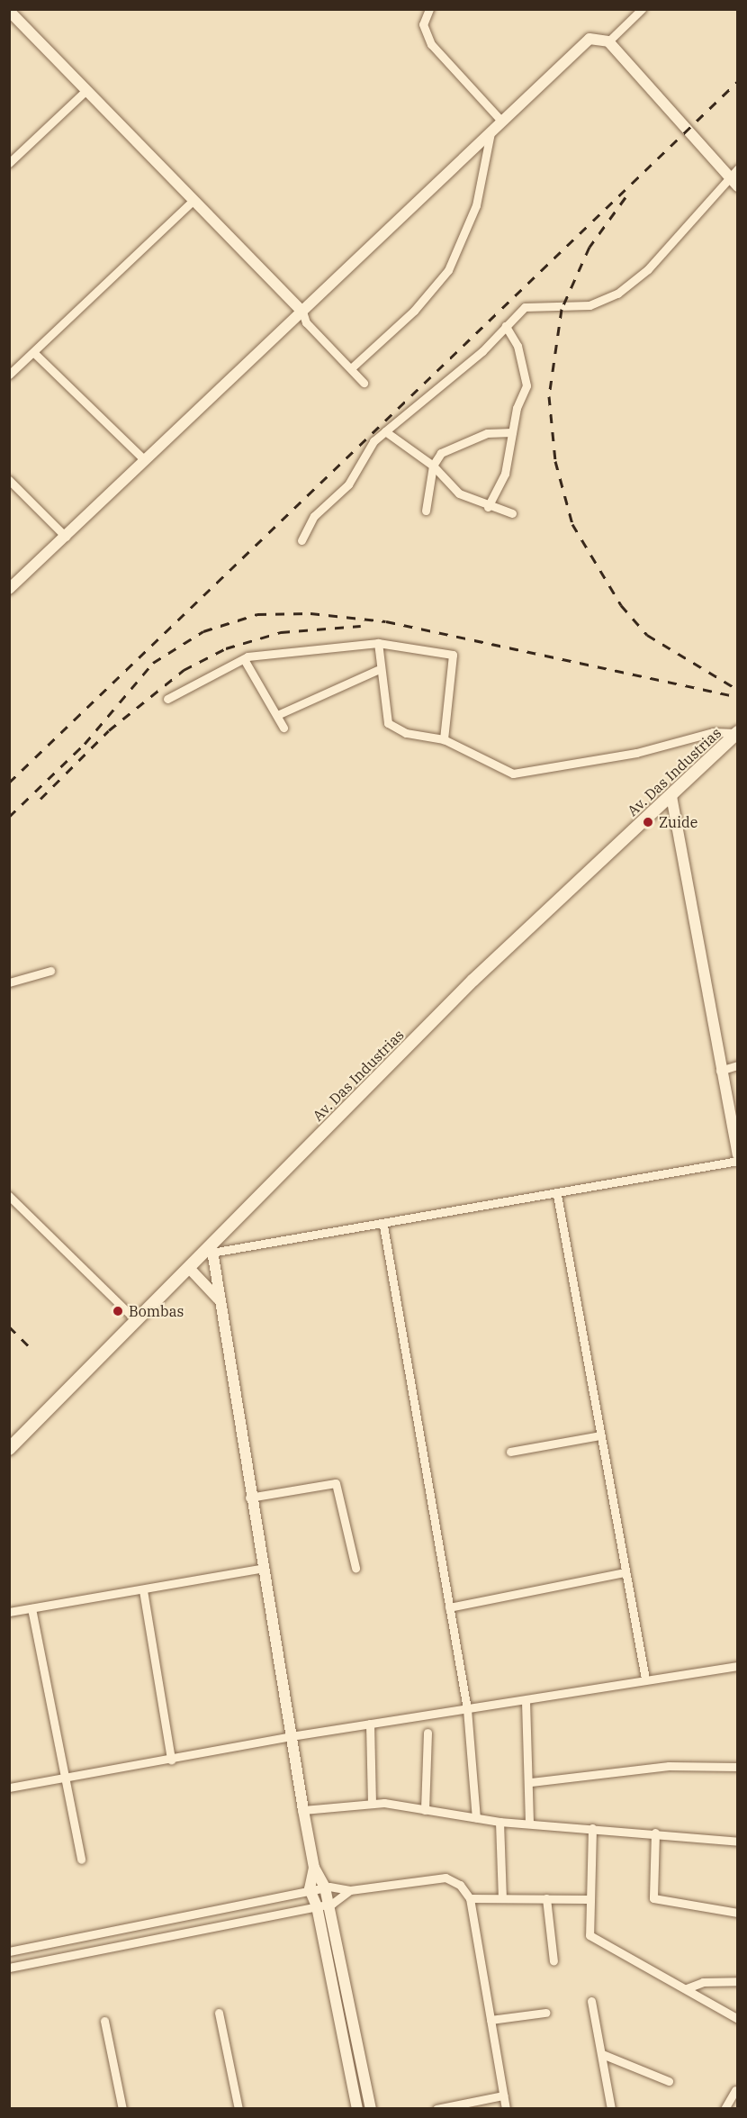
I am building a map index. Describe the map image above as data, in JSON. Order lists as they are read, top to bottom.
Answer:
{
  "streets": {
    "main road": ["Av. Das Industrias"]
  },
  "places": ["Zuide", "Bombas"]
}
